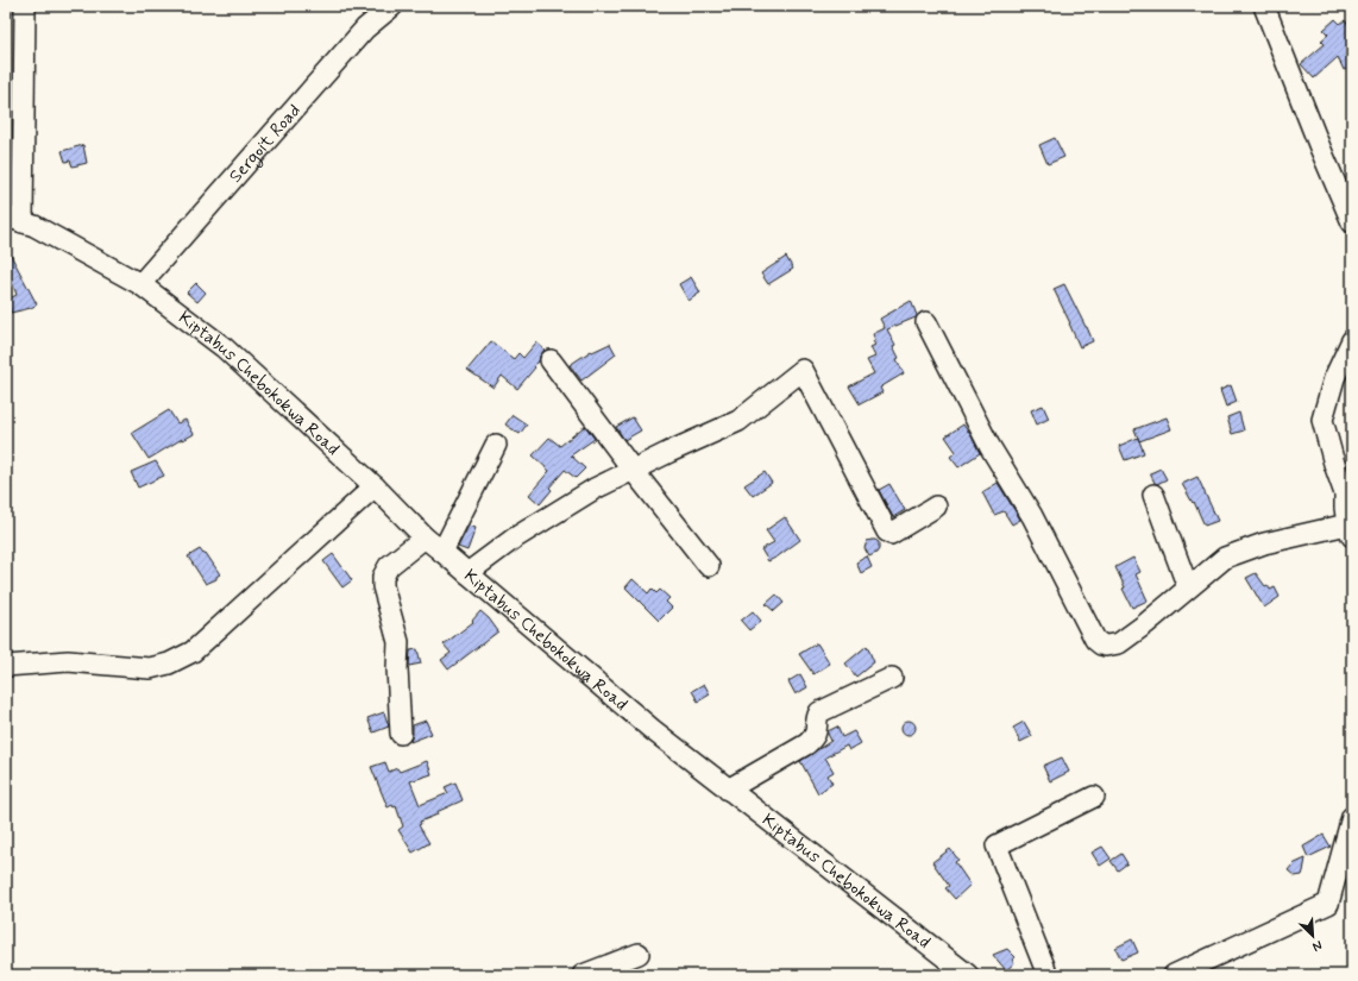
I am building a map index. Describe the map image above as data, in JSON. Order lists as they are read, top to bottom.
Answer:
{
  "streets": {
    "street": ["Sergoit Road", "Kiptabus Chebokokwa Road"]
  },
  "crossings": [
    ["Sergoit Road", "Kiptabus Chebokokwa Road"]
  ],
  "north": "bottom right"
}
